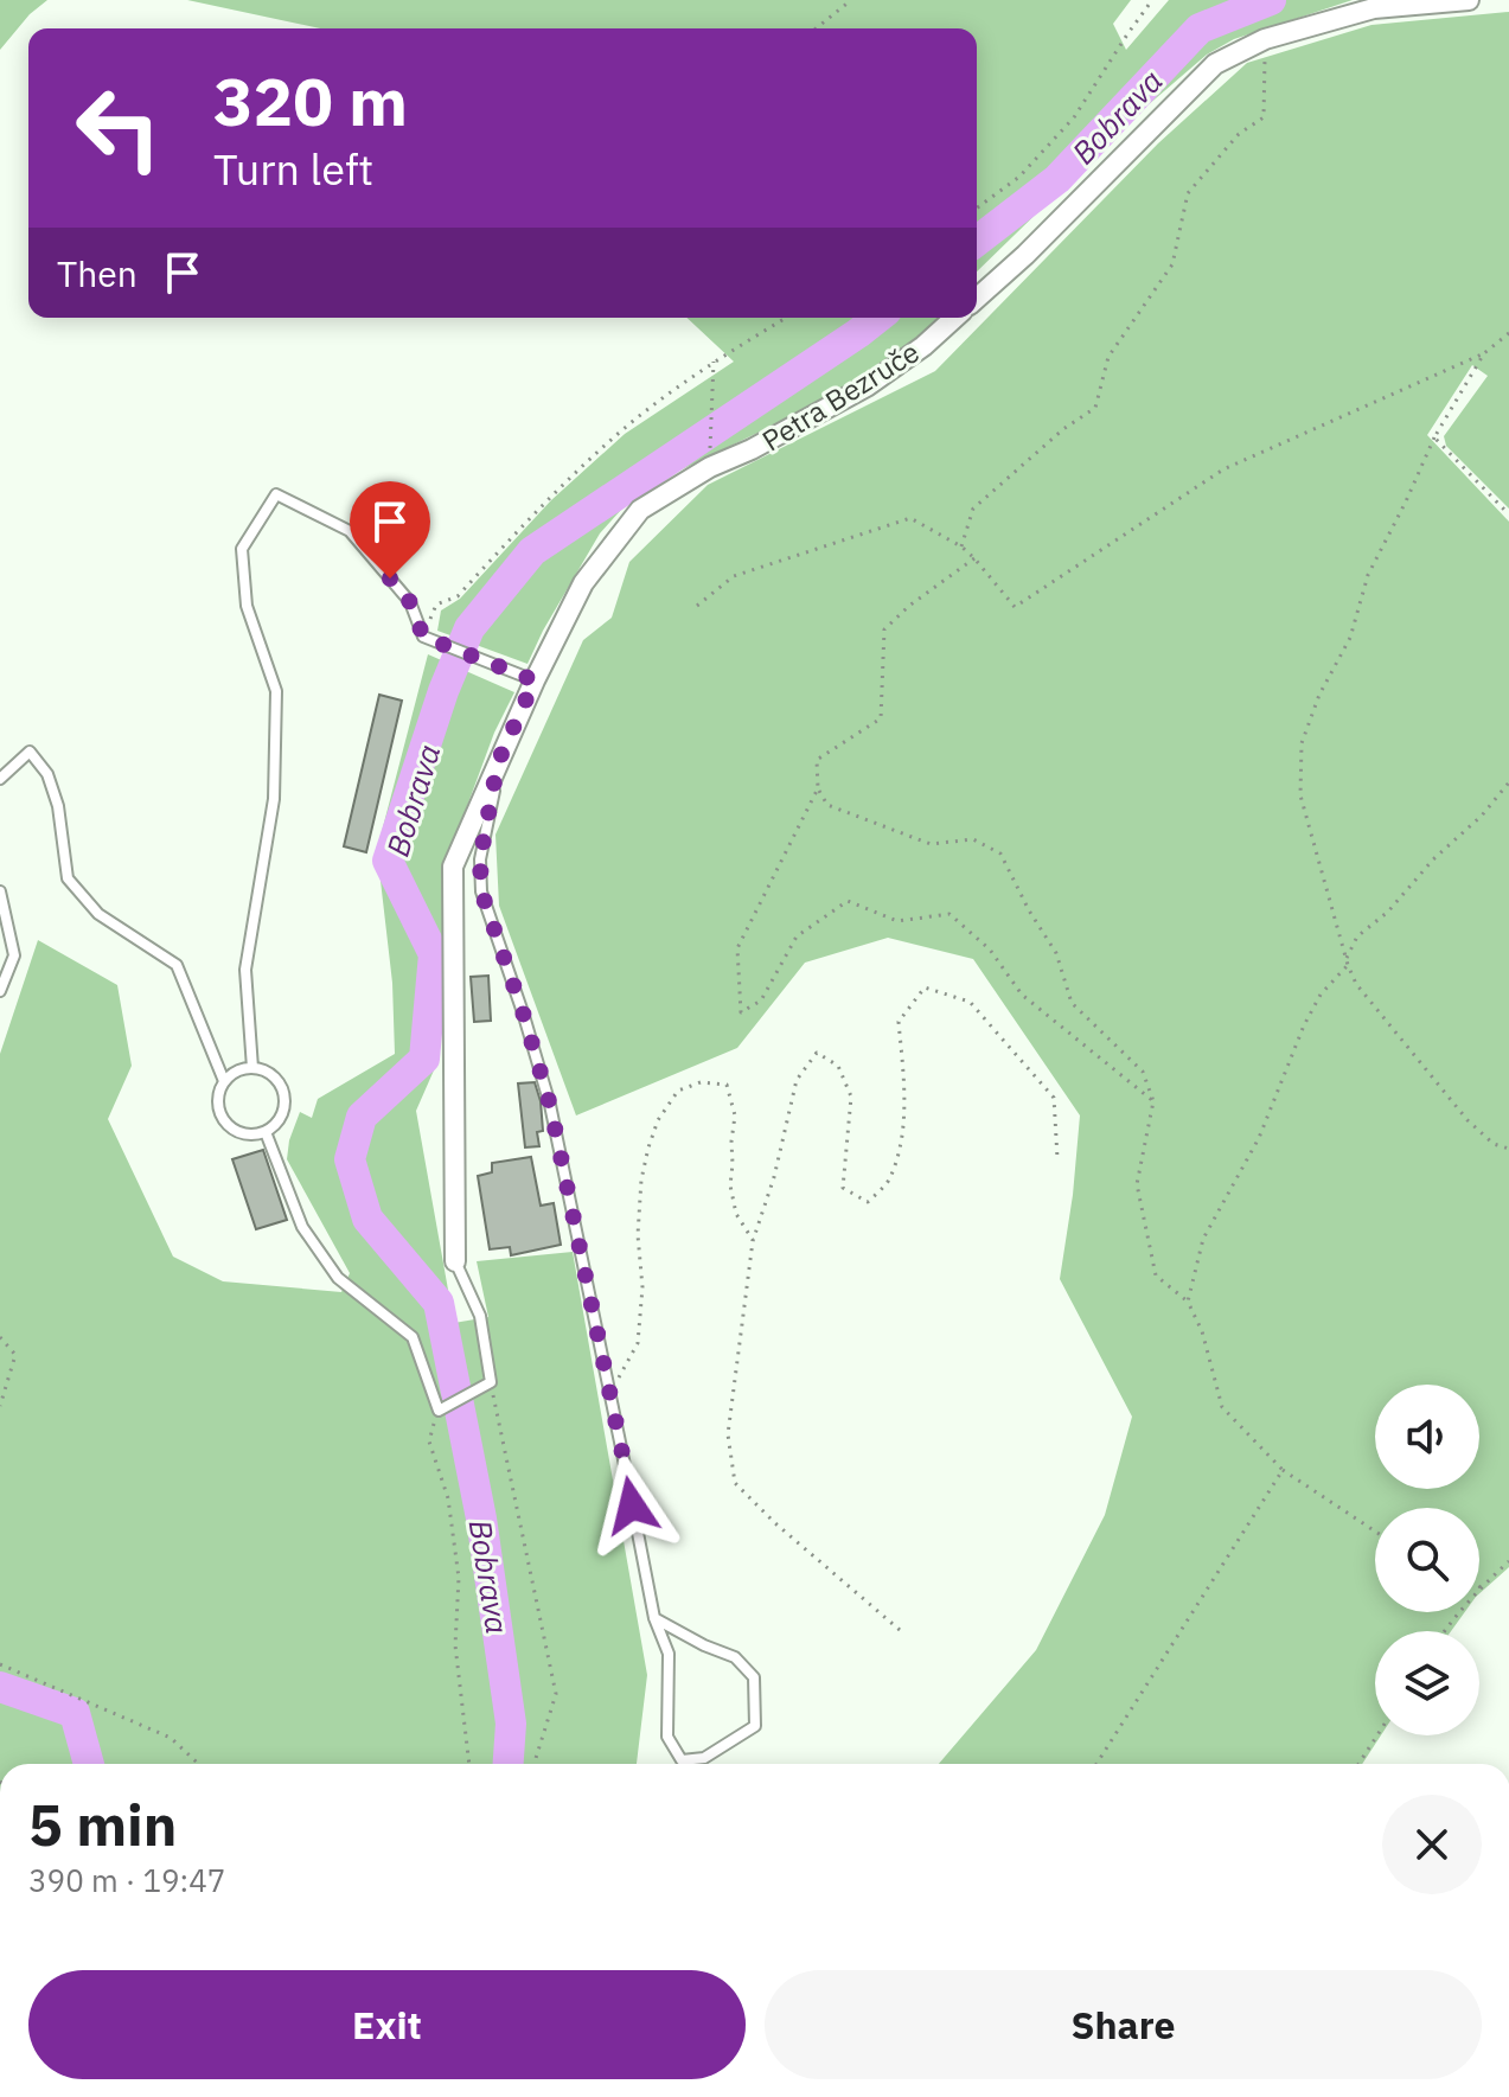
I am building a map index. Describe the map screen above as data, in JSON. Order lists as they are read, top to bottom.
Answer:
{
  "streets": {
    "street": ["Petra Bezruče"]
  },
  "water": ["Bobrava"],
  "page": {
    "turn": ["320 m", "Turn left"],
    "then": "Then",
    "heading": ["5 min", "390 m · 19:47"],
    "buttons": ["Exit", "Share"]
  }
}
